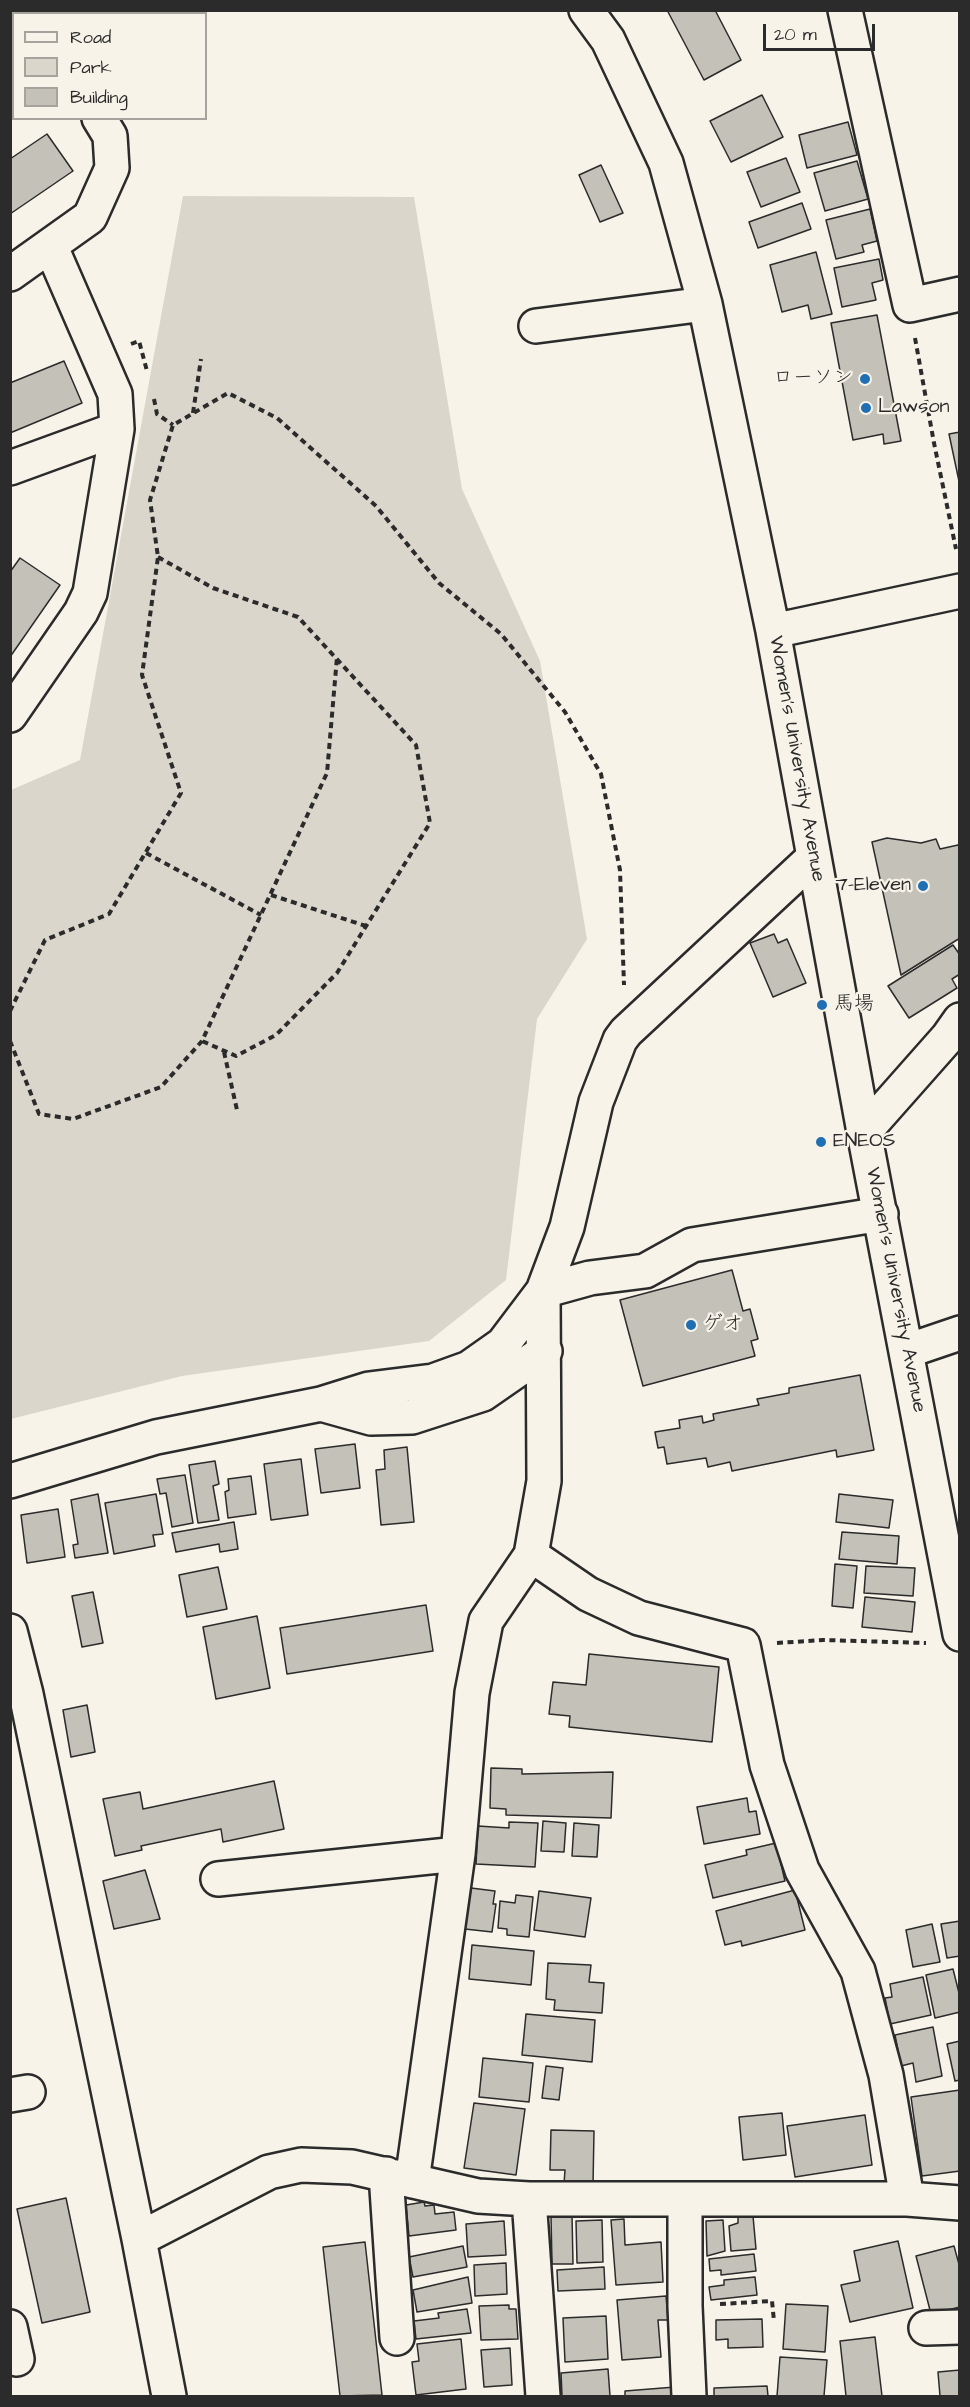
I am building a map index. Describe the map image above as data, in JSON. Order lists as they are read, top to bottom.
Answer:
{
  "streets": {
    "street": ["Women's University Avenue"]
  },
  "places": [
    "ローソン",
    "Lawson",
    "7-Eleven",
    "馬場",
    "ENEOS",
    "ゲオ"
  ],
  "legend": ["Road", "Park", "Building"],
  "scale_bar": "20 m"
}
